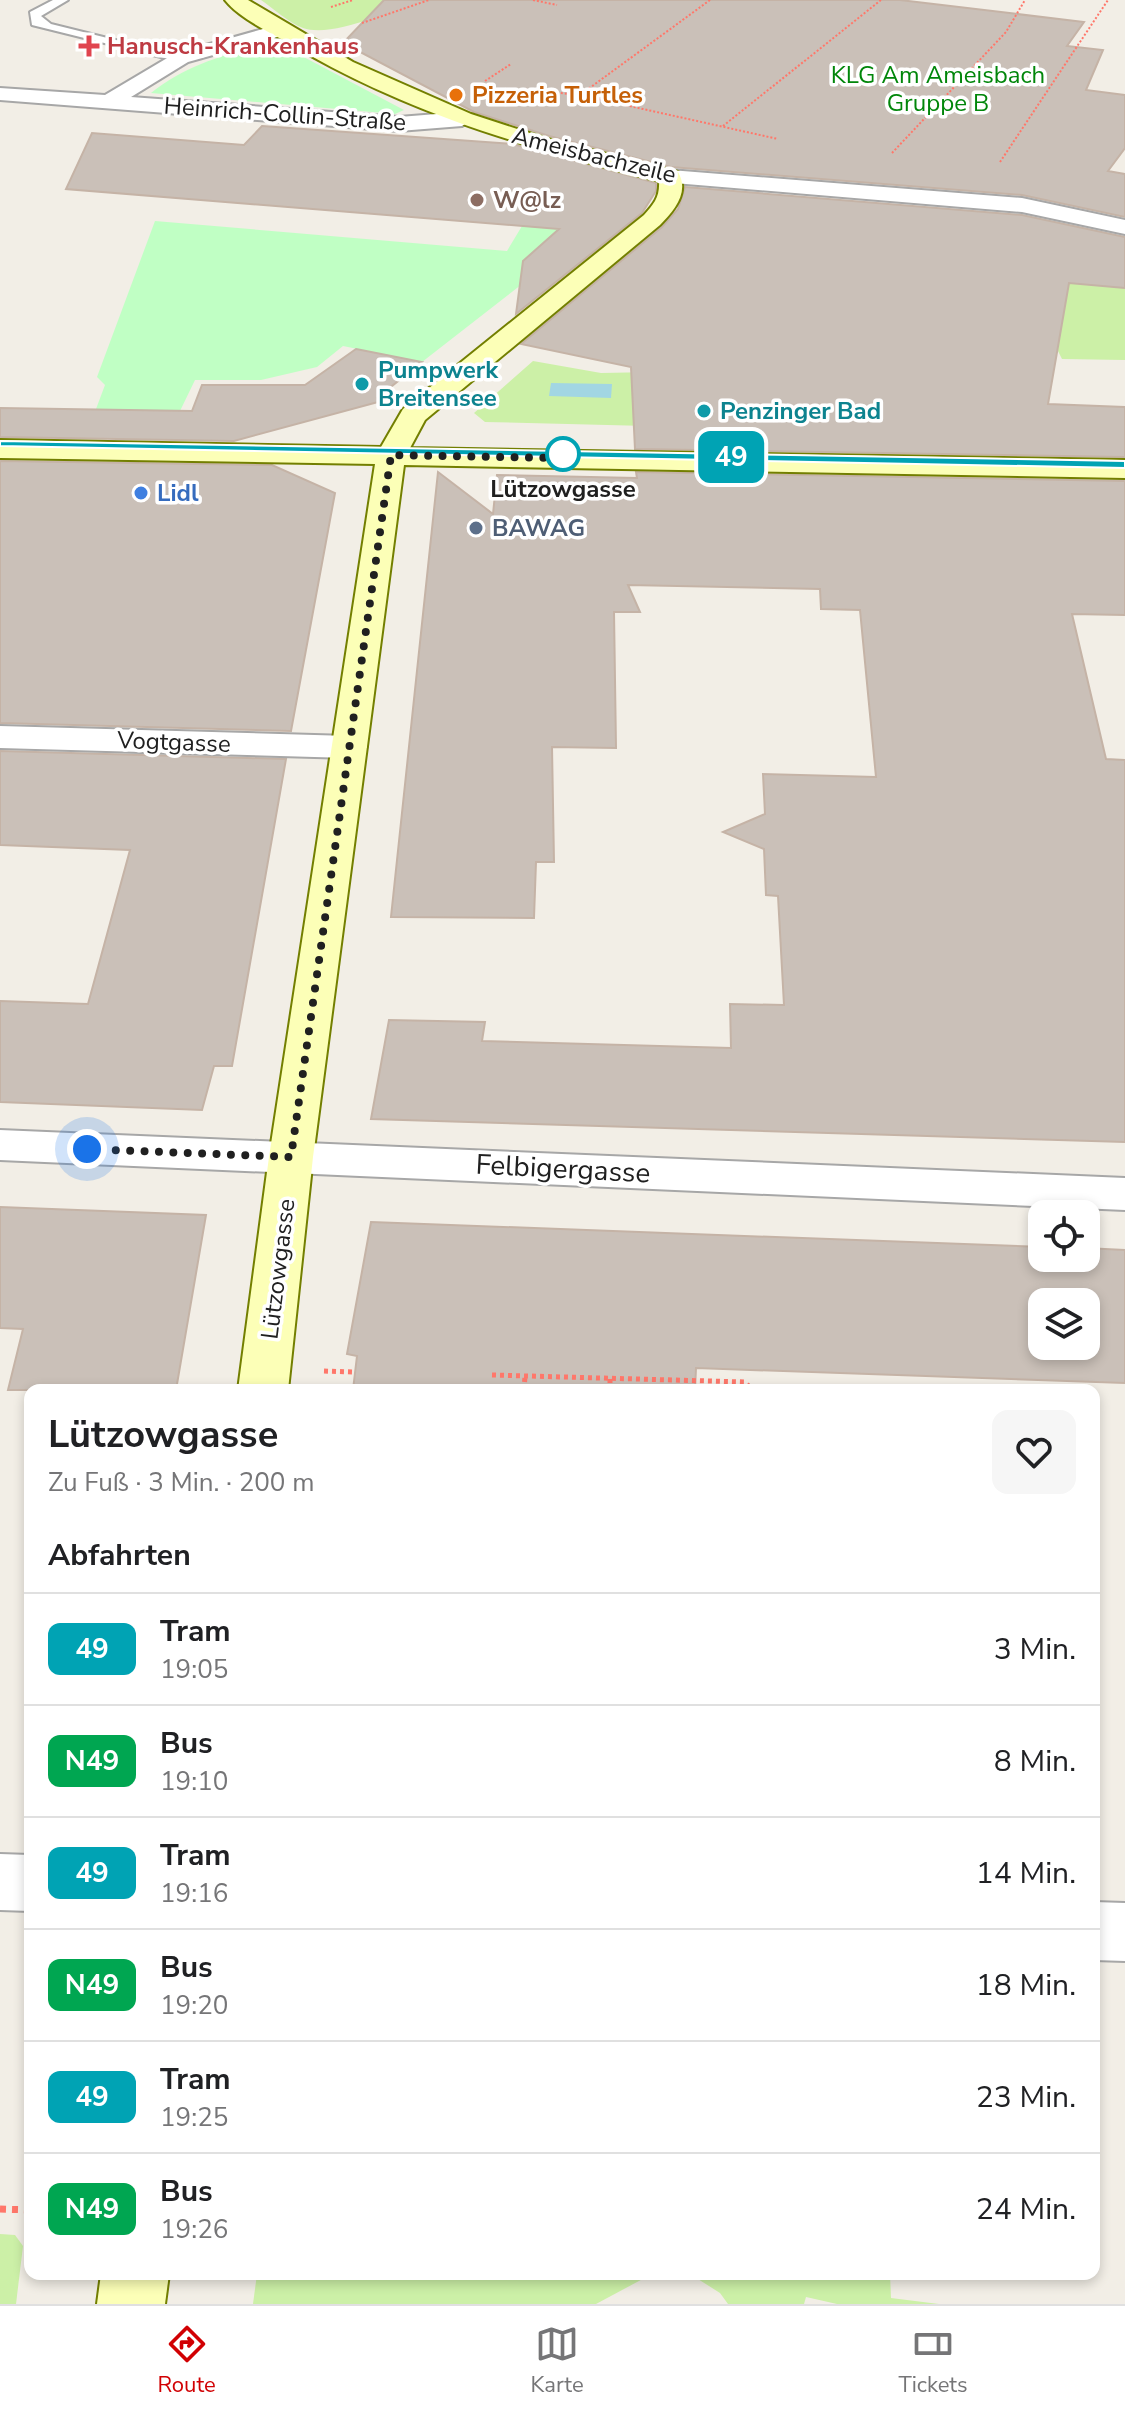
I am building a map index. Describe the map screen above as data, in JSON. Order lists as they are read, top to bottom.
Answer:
{
  "streets": {
    "street": [
      "Heinrich-Collin-Straße",
      "Ameisbachzeile",
      "Vogtgasse",
      "Felbigergasse",
      "Lützowgasse"
    ]
  },
  "crossings": [
    ["Heinrich-Collin-Straße", "Ameisbachzeile"],
    ["Ameisbachzeile", "Lützowgasse"],
    ["Vogtgasse", "Lützowgasse"],
    ["Felbigergasse", "Lützowgasse"]
  ],
  "parks": ["KLG Am Ameisbach Gruppe B"],
  "places": {
    "health": ["Hanusch-Krankenhaus"],
    "other": [
      "Pizzeria Turtles",
      "W@lz",
      "Pumpwerk Breitensee",
      "Penzinger Bad",
      "Lützowgasse",
      "Lidl",
      "BAWAG"
    ]
  },
  "lines": ["tram line 49"],
  "page": {
    "on_map": "49",
    "heading": [
      ["Lützowgasse", "Zu Fuß · 3 Min. · 200 m"],
      "Abfahrten"
    ],
    "list": [
      {
        "mark": "49",
        "name": "Tram",
        "note": "19:05",
        "value": "3 Min."
      },
      {
        "mark": "N49",
        "name": "Bus",
        "note": "19:10",
        "value": "8 Min."
      },
      {
        "mark": "49",
        "name": "Tram",
        "note": "19:16",
        "value": "14 Min."
      },
      {
        "mark": "N49",
        "name": "Bus",
        "note": "19:20",
        "value": "18 Min."
      },
      {
        "mark": "49",
        "name": "Tram",
        "note": "19:25",
        "value": "23 Min."
      },
      {
        "mark": "N49",
        "name": "Bus",
        "note": "19:26",
        "value": "24 Min."
      }
    ],
    "tabs": ["Route", "Karte", "Tickets"]
  }
}
